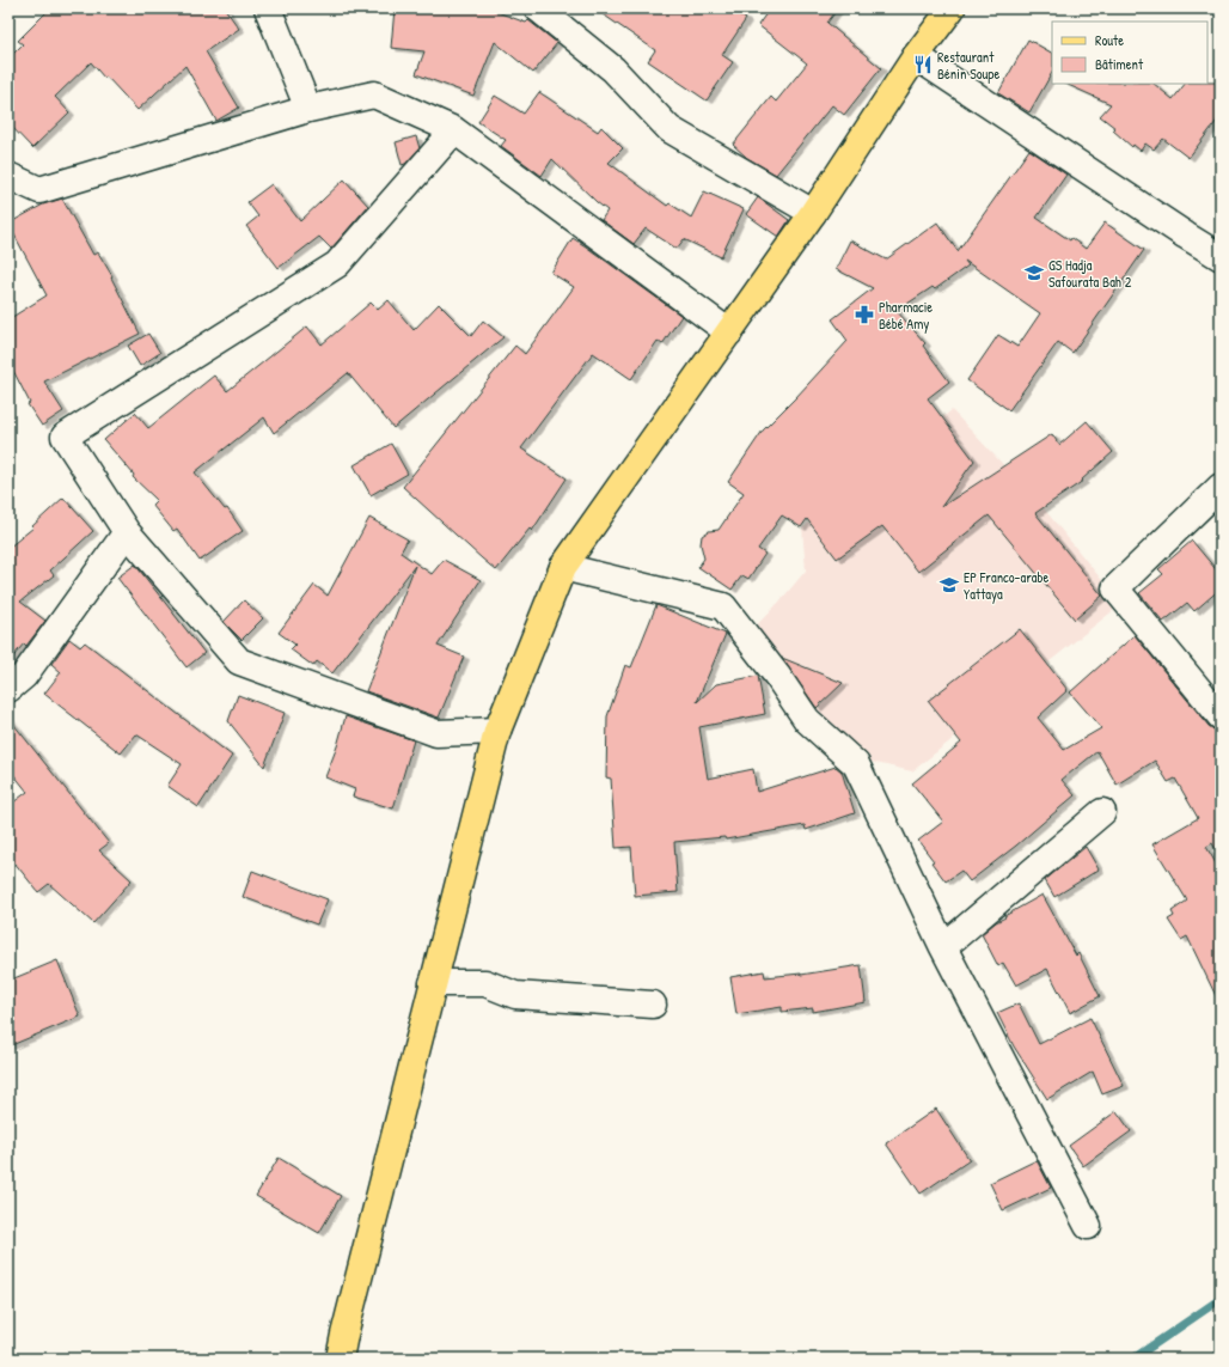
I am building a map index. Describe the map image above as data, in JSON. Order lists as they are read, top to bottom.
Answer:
{
  "places": {
    "restaurant": ["Restaurant Bénin Soupe"],
    "school or university": ["GS Hadja Safourata Bah 2", "EP Franco-arabe Yattaya"],
    "pharmacy": ["Pharmacie Bébé Amy"]
  },
  "legend": ["Route", "Bâtiment"]
}
